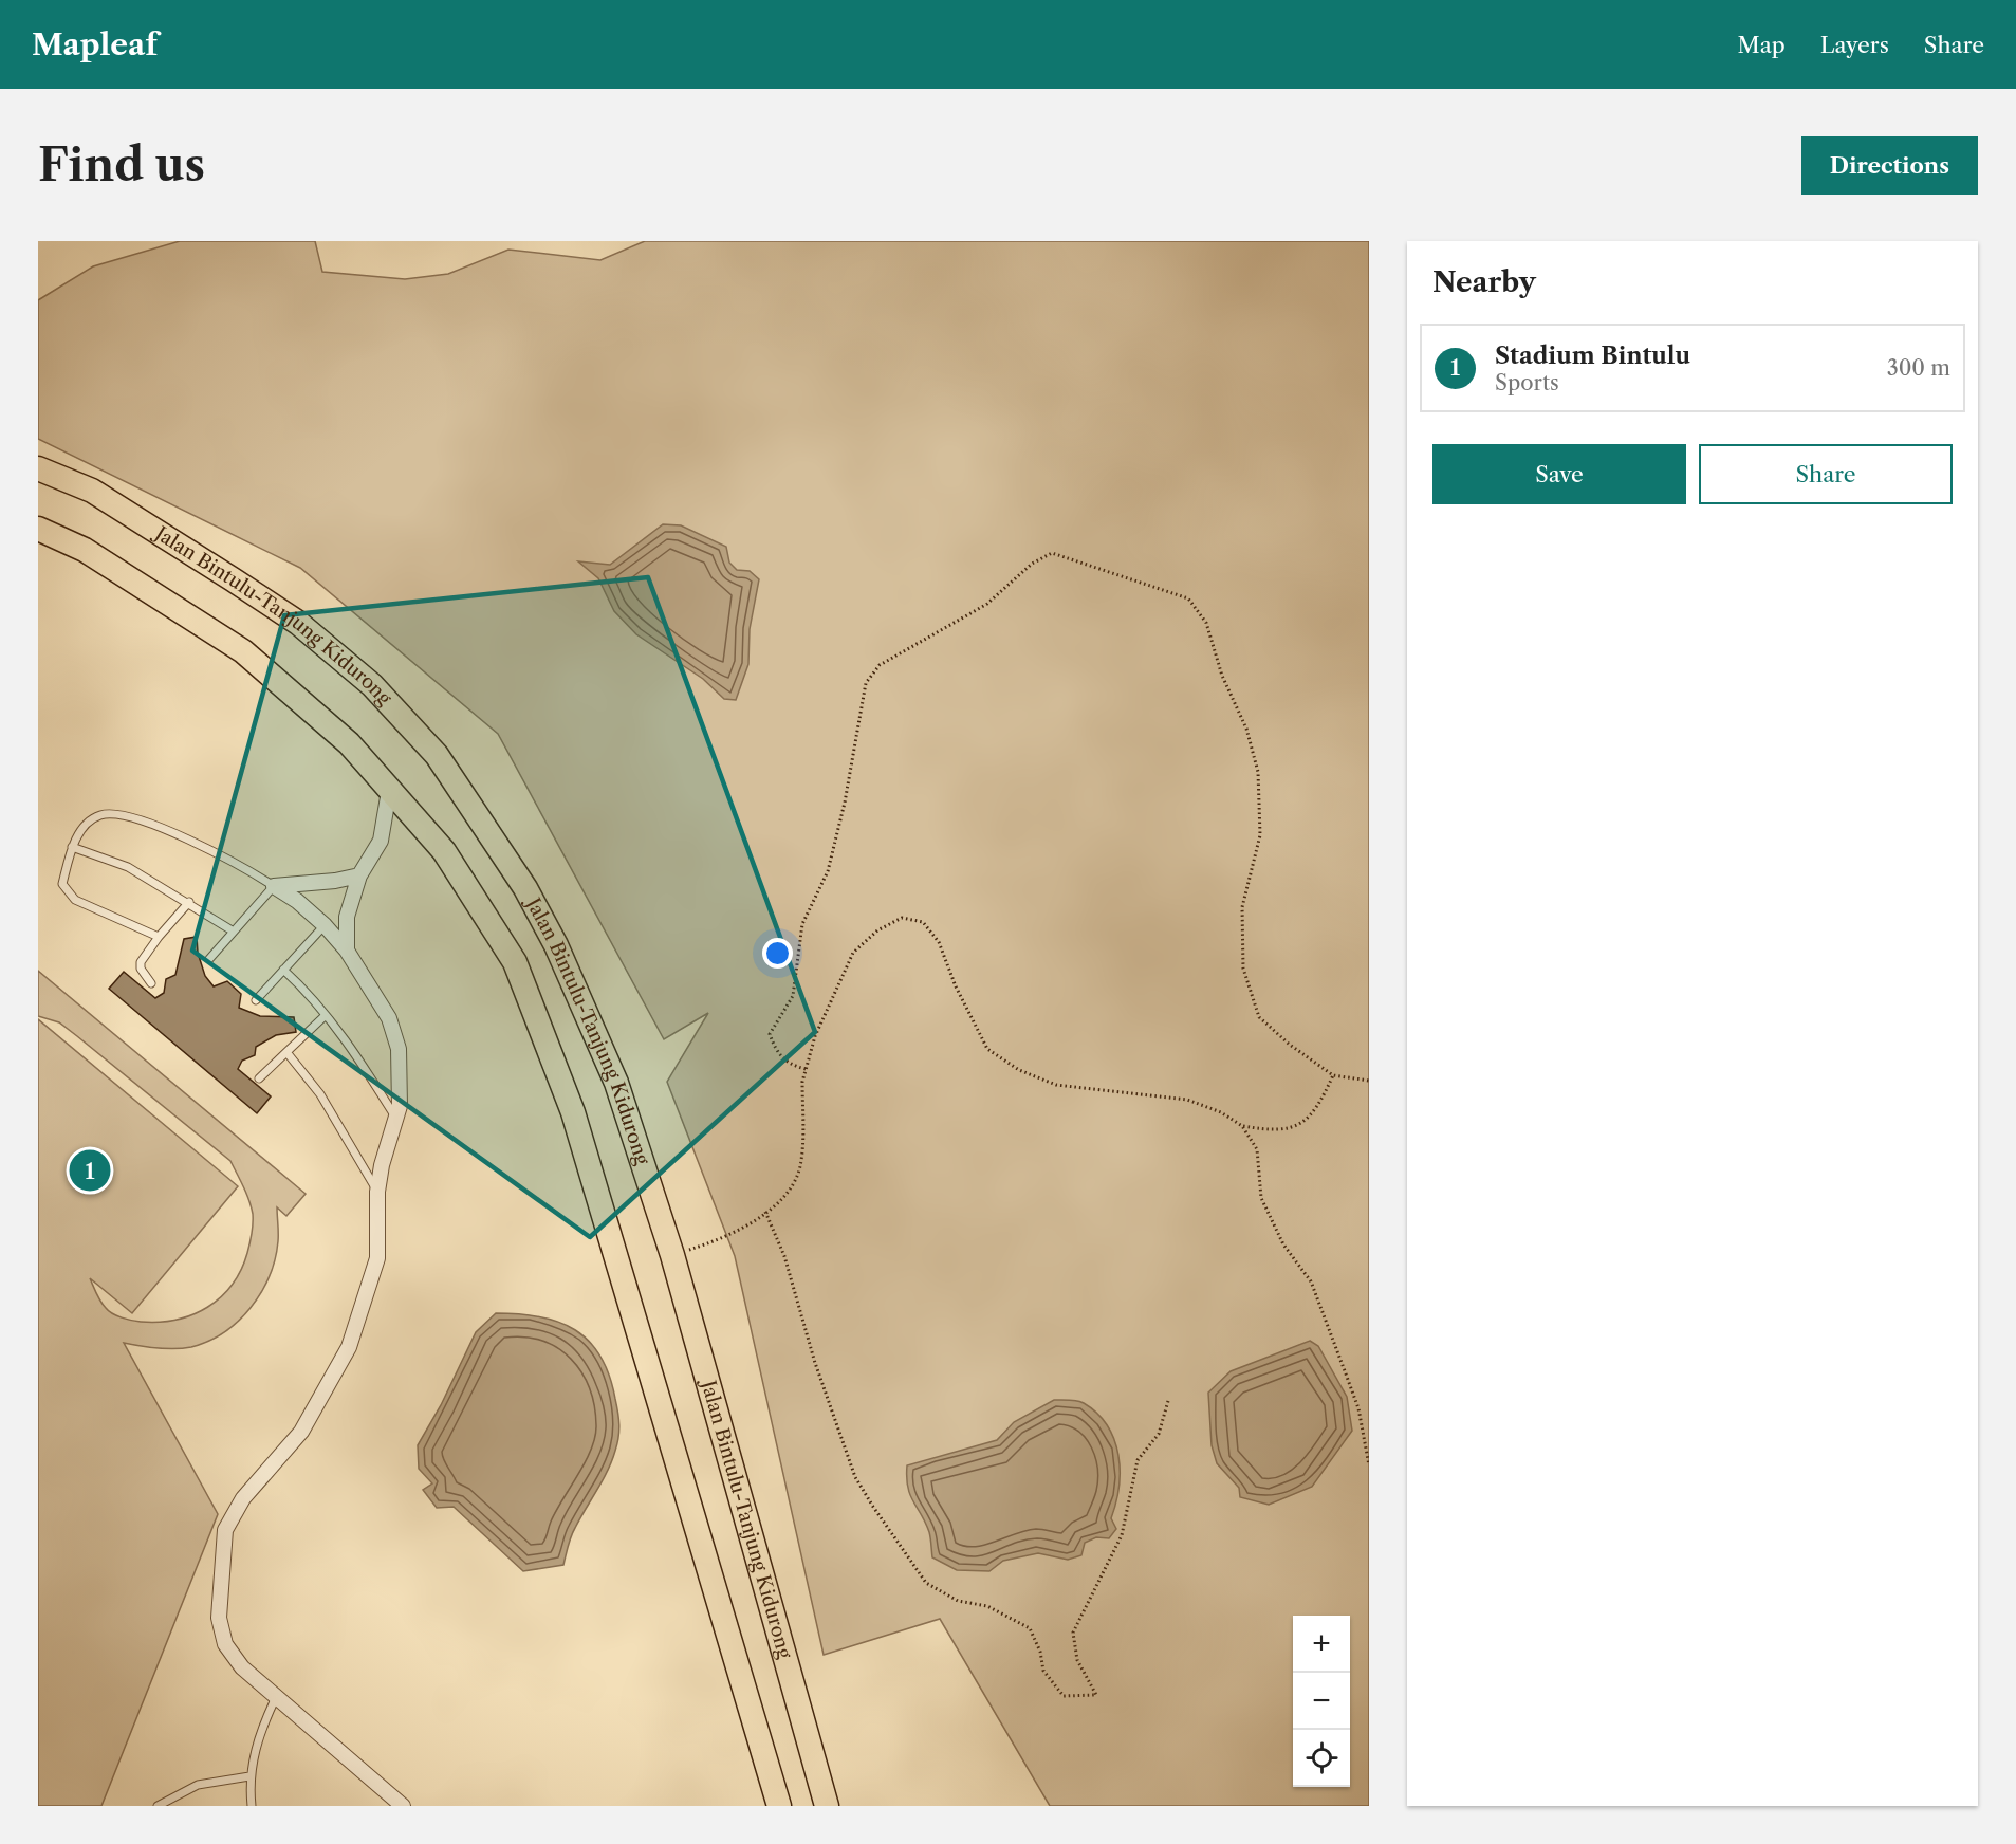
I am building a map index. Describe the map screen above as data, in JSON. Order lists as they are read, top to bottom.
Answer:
{
  "streets": {
    "main road": ["Jalan Bintulu-Tanjung Kidurong"]
  },
  "page": {
    "header": "Mapleaf",
    "nav": ["Map", "Layers", "Share"],
    "buttons": [
      "Directions",
      ["Save", "Share"]
    ],
    "title": "Find us",
    "heading": "Nearby",
    "list": [
      {
        "mark": "1",
        "name": "Stadium Bintulu",
        "note": "Sports",
        "value": "300 m"
      }
    ],
    "pins": "1",
    "map_buttons": ["+", "−"]
  }
}
